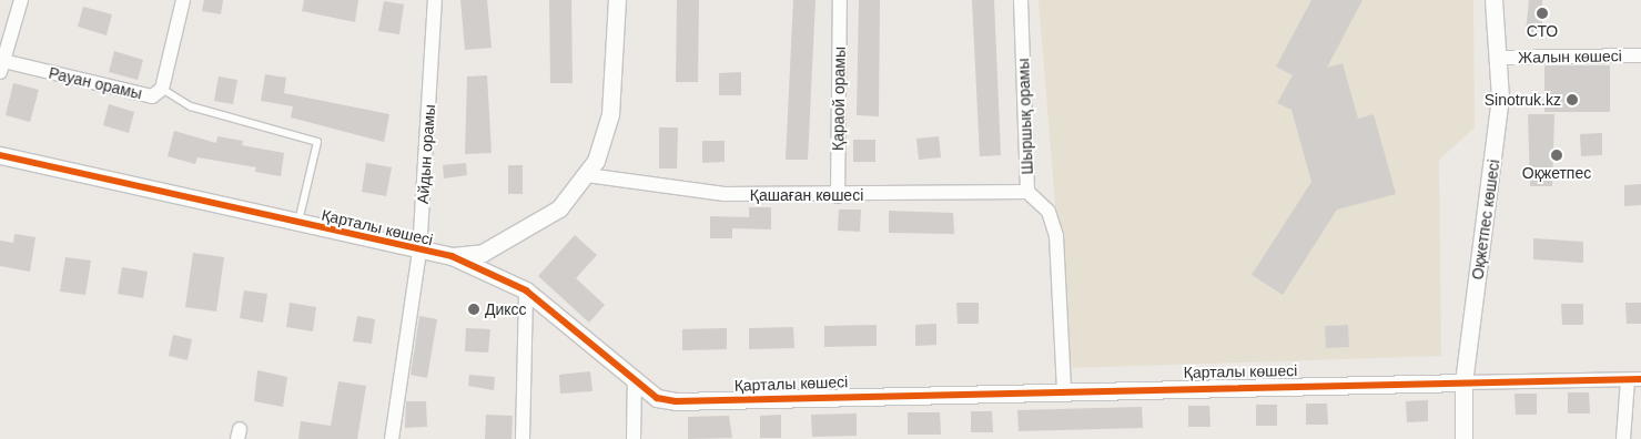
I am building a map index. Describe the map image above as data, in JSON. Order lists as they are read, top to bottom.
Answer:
{
  "streets": {
    "street": [
      "Жалын көшесі",
      "Рауан орамы",
      "Қараой орамы",
      "Шыршық орамы",
      "Айдын орамы",
      "Қашаған көшесі",
      "Оқжетпес көшесі",
      "Қарталы көшесі"
    ]
  },
  "crossings": [
    ["Жалын көшесі", "Оқжетпес көшесі"],
    ["Қараой орамы", "Қашаған көшесі"],
    ["Шыршық орамы", "Қашаған көшесі"],
    ["Шыршық орамы", "Қарталы көшесі"],
    ["Айдын орамы", "Қарталы көшесі"],
    ["Оқжетпес көшесі", "Қарталы көшесі"]
  ],
  "places": [
    "СТО",
    "Sinotruk.kz",
    "Оқжетпес",
    "Диксс"
  ]
}
